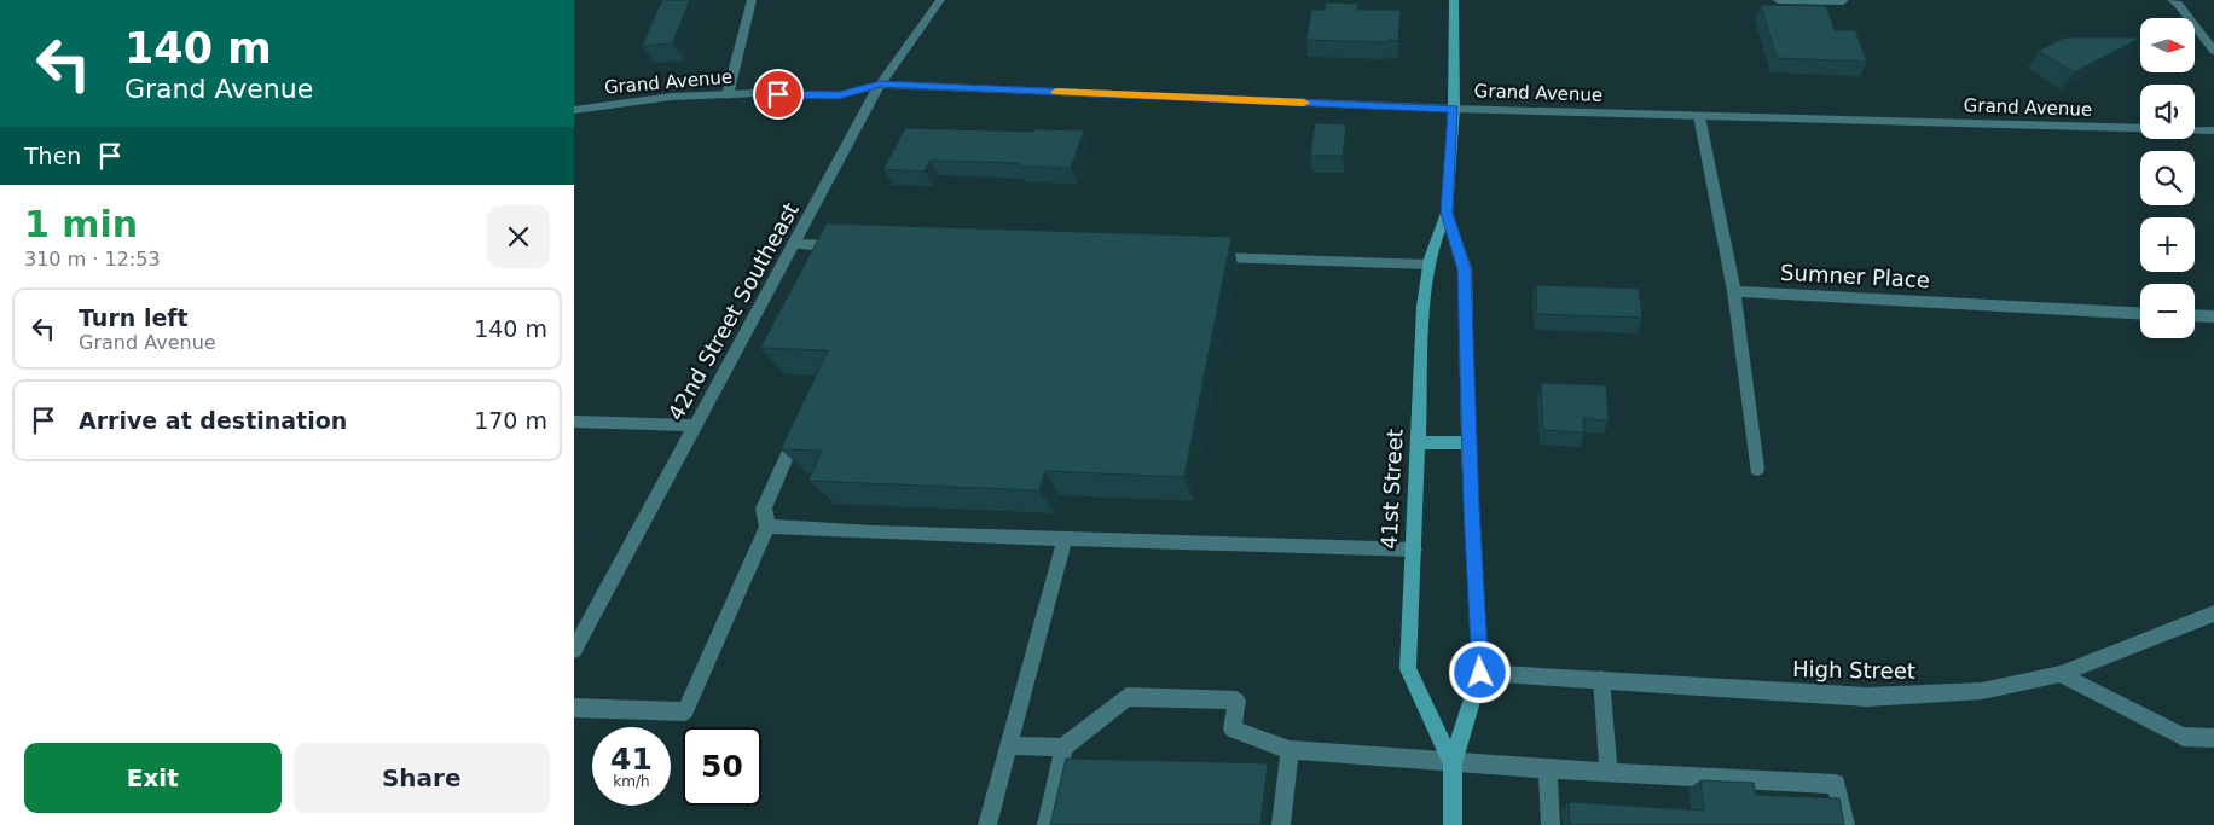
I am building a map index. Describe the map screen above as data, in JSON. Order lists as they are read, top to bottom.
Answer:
{
  "streets": {
    "main road": ["41st Street"],
    "street": [
      "Grand Avenue",
      "Sumner Place",
      "42nd Street Southeast",
      "High Street"
    ]
  },
  "crossings": [
    ["Grand Avenue", "42nd Street Southeast"],
    ["Grand Avenue", "41st Street"],
    ["41st Street", "High Street"]
  ],
  "north": "right",
  "page": {
    "turn": ["140 m", "Grand Avenue"],
    "map_buttons": ["+", "−"],
    "then": "Then",
    "heading": ["1 min", "310 m · 12:53"],
    "list": [
      {
        "name": "Turn left",
        "note": "Grand Avenue",
        "value": "140 m"
      },
      {
        "name": "Arrive at destination",
        "value": "170 m"
      }
    ],
    "speed": "41 km/h",
    "limit": "50",
    "buttons": ["Exit", "Share"]
  }
}
